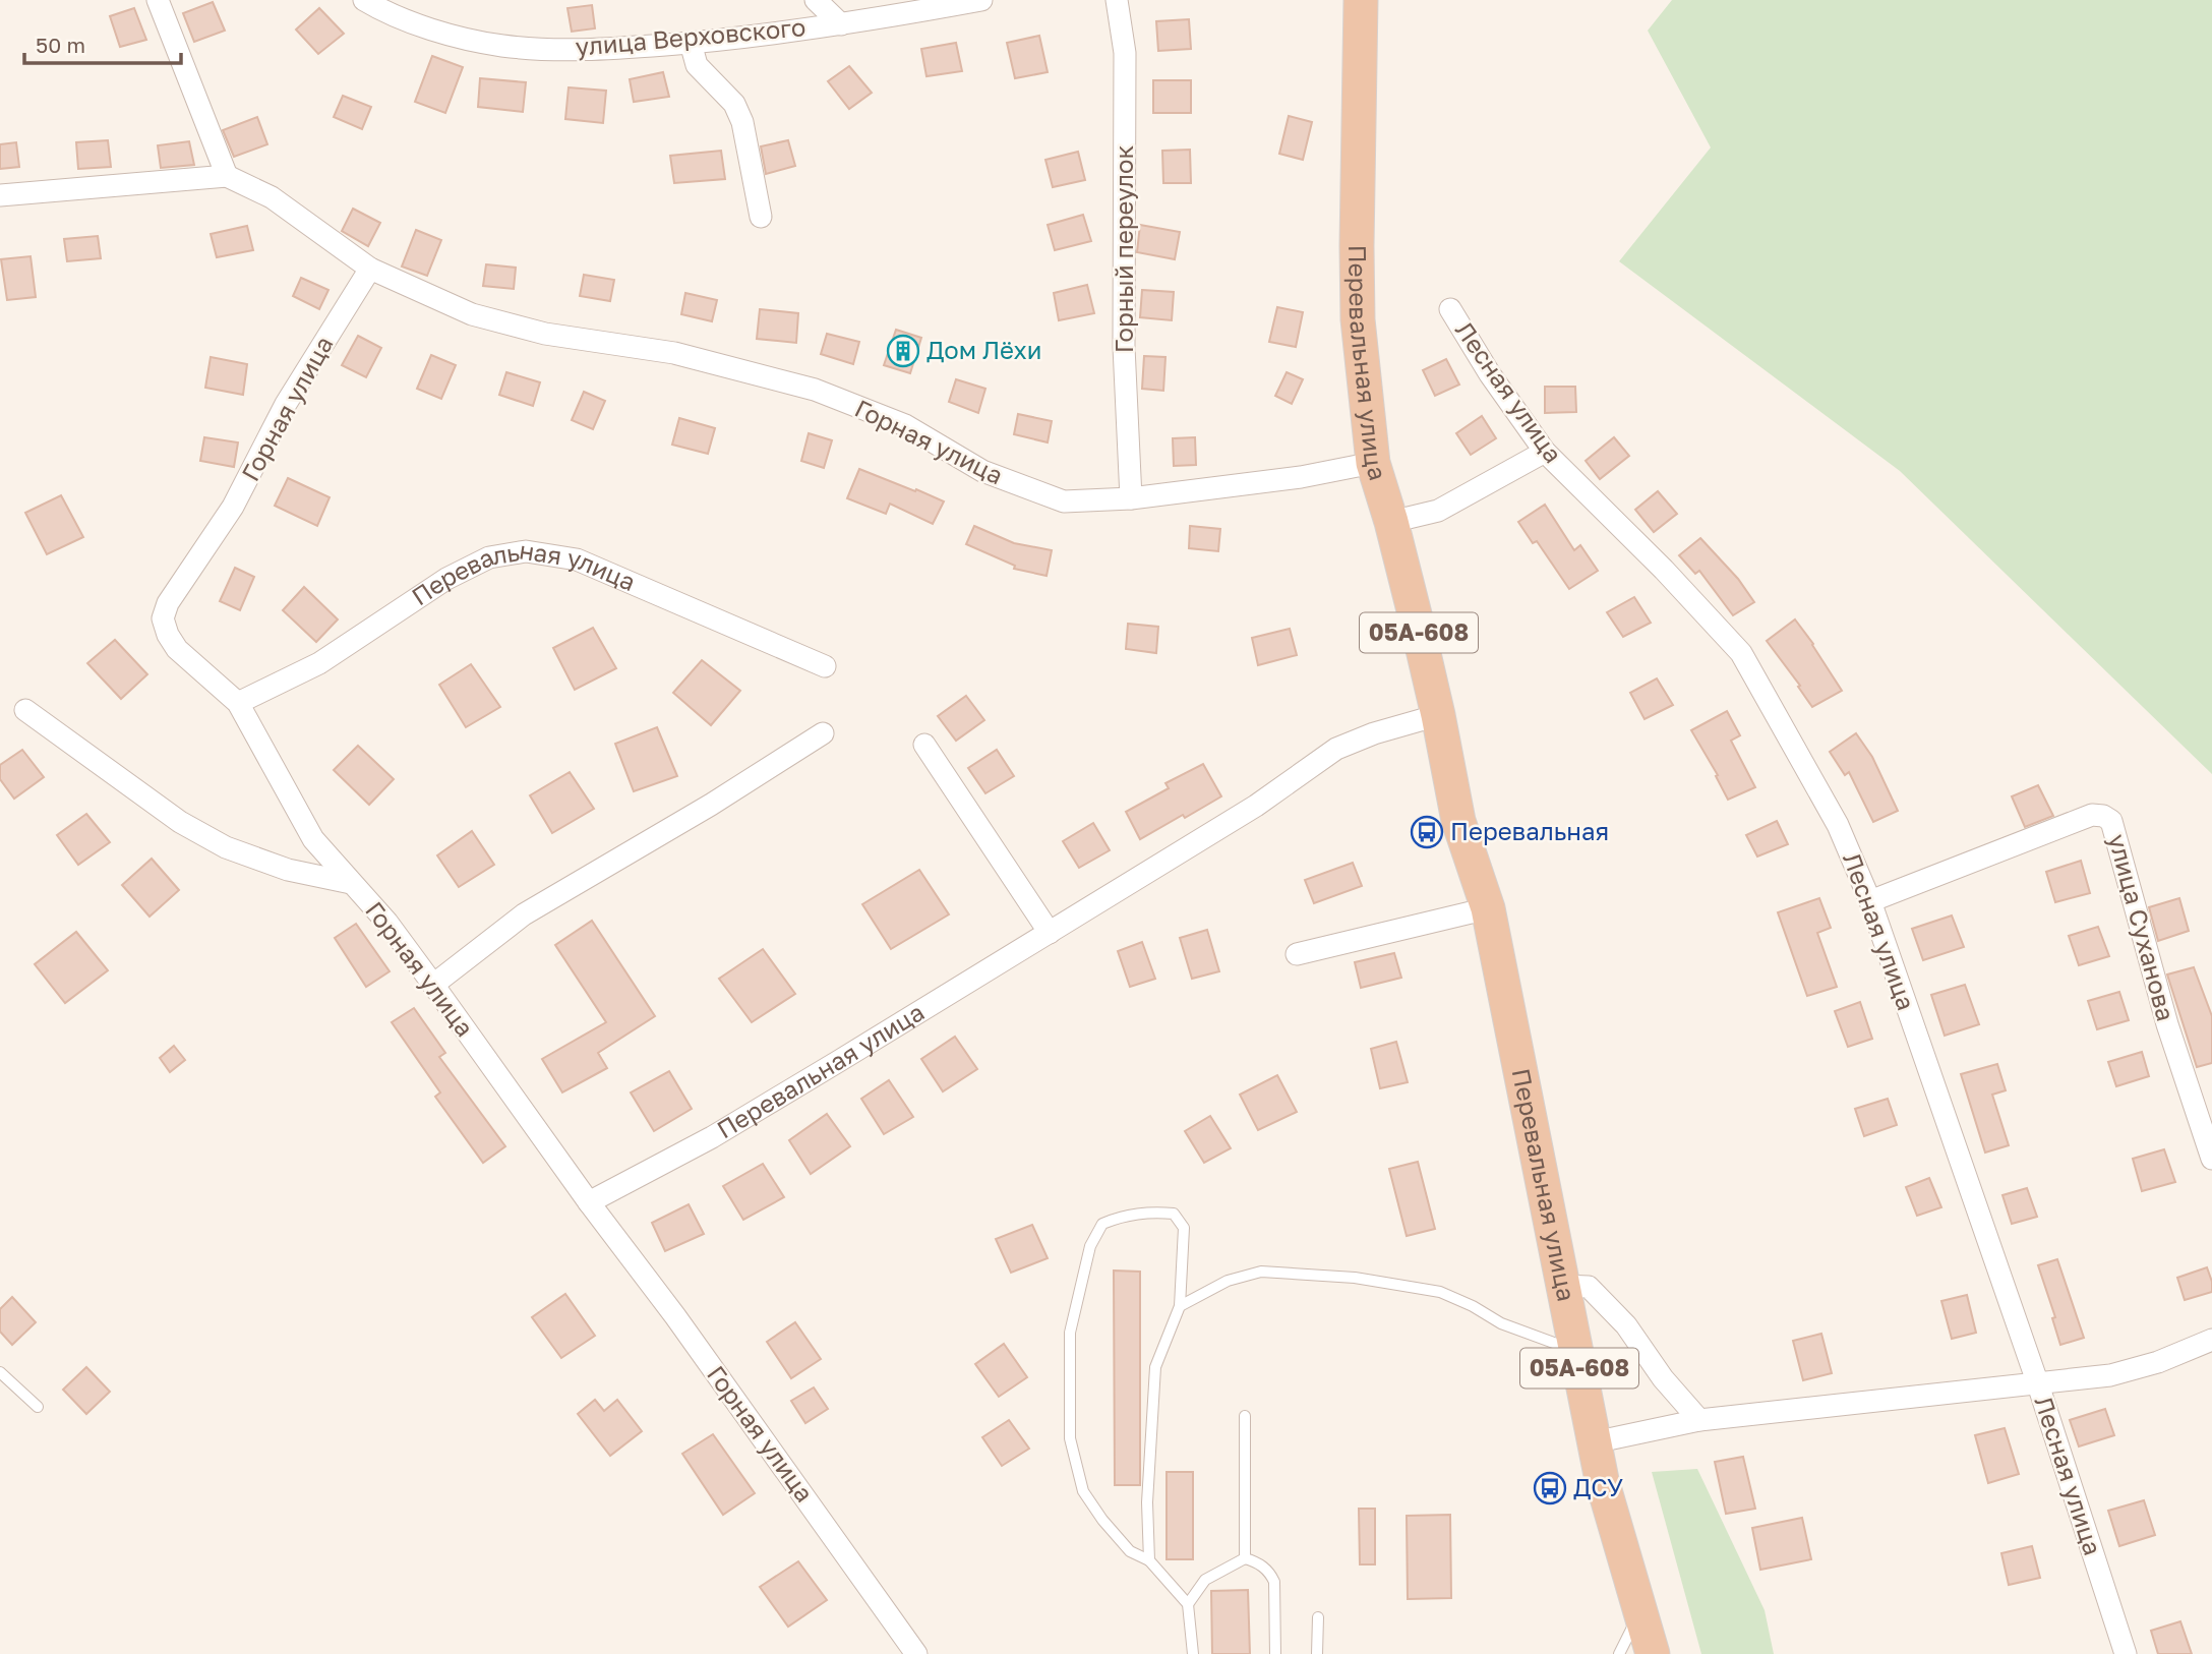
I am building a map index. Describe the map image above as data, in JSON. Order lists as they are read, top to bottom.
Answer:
{
  "streets": {
    "highway": ["Перевальная улица", "05А-608"],
    "street": [
      "улица Верховского",
      "Горный переулок",
      "Лесная улица",
      "Горная улица",
      "улица Суханова"
    ]
  },
  "crossings": [
    ["Горный переулок", "Горная улица"],
    ["Перевальная улица", "Горная улица"],
    ["Лесная улица", "улица Суханова"]
  ],
  "places": {
    "building": ["Дом Лёхи"],
    "bus stop": ["Перевальная", "ДСУ"]
  },
  "scale_bar": "50 m"
}
